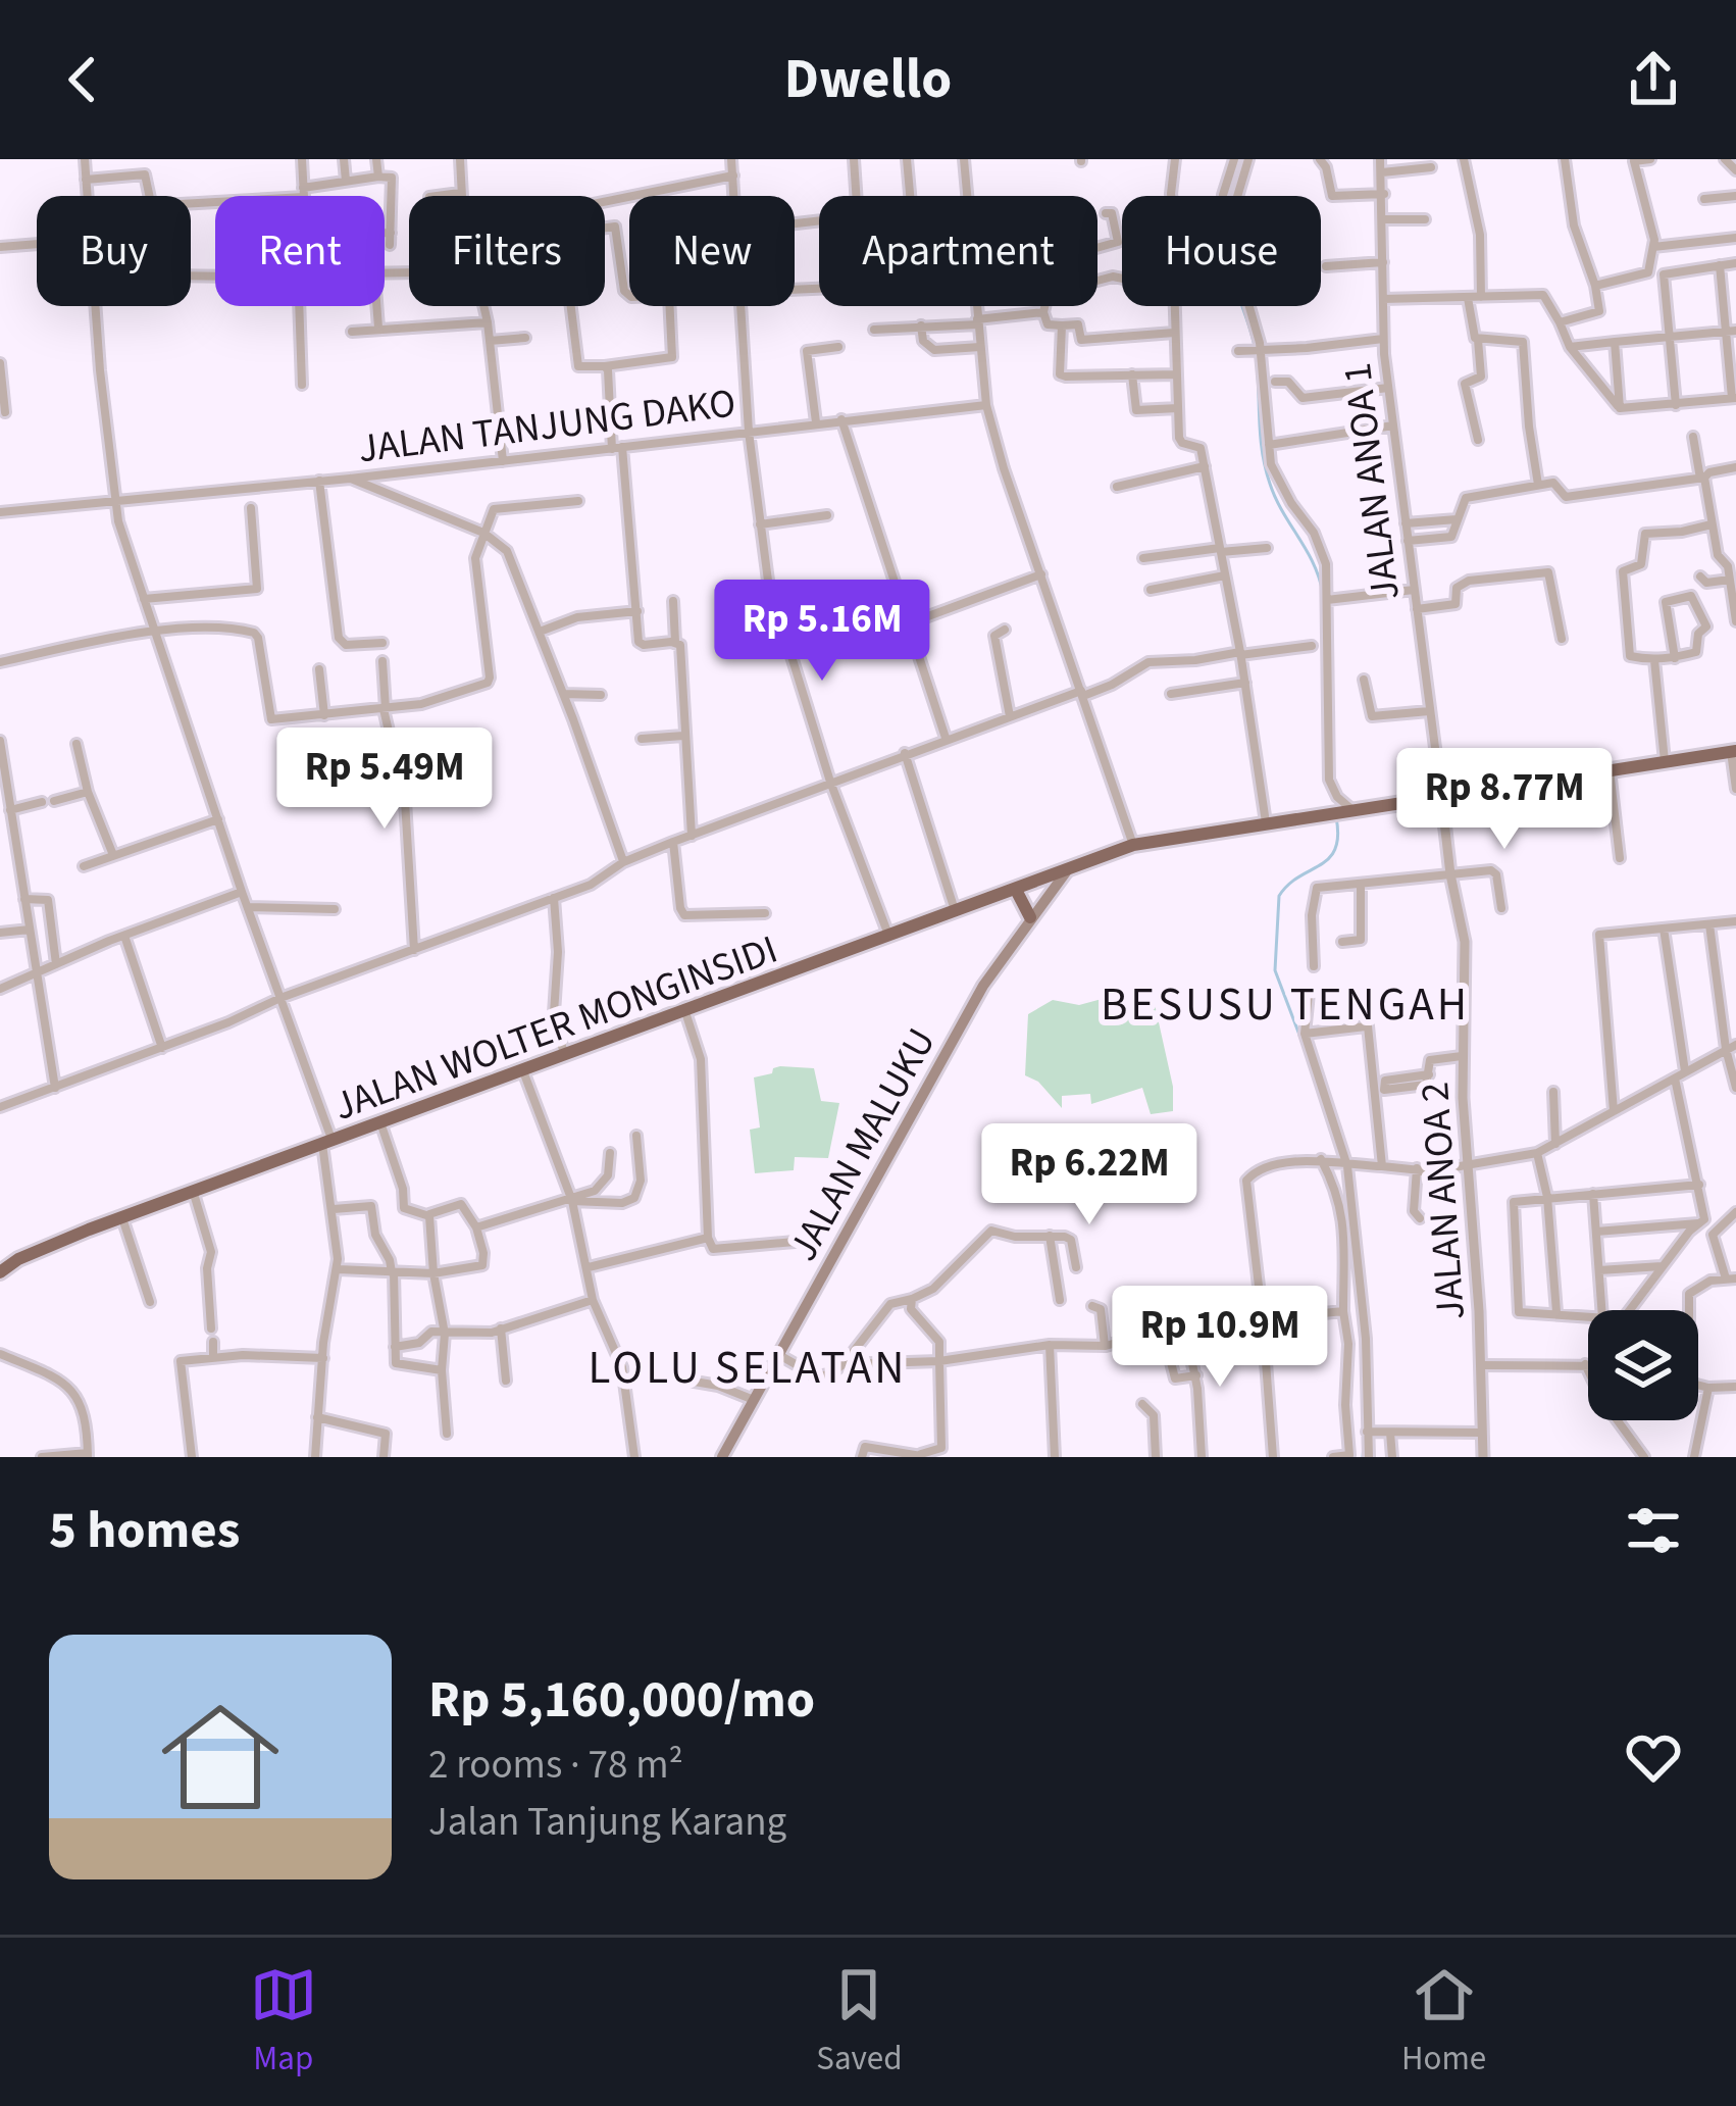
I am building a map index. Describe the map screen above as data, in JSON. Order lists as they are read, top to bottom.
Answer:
{
  "streets": {
    "highway": ["JALAN WOLTER MONGINSIDI"],
    "main road": ["JALAN MALUKU"],
    "street": ["JALAN TANJUNG DAKO", "JALAN ANOA 1", "JALAN ANOA 2"]
  },
  "crossings": [
    ["JALAN ANOA 1", "JALAN WOLTER MONGINSIDI"],
    ["JALAN ANOA 1", "JALAN ANOA 2"],
    ["JALAN WOLTER MONGINSIDI", "JALAN MALUKU"],
    ["JALAN WOLTER MONGINSIDI", "JALAN ANOA 2"]
  ],
  "districts": ["BESUSU TENGAH", "LOLU SELATAN"],
  "page": {
    "header": "Dwello",
    "chip": [
      "Buy",
      "Rent",
      "Filters",
      "New",
      "Apartment",
      "House"
    ],
    "price": [
      "Rp 5.16M",
      "Rp 5.49M",
      "Rp 8.77M",
      "Rp 6.22M",
      "Rp 10.9M"
    ],
    "heading": "5 homes",
    "list": [
      {
        "name": "Rp 5,160,000/mo",
        "note": "2 rooms · 78 m² · Jalan Tanjung Karang"
      }
    ],
    "tabs": ["Map", "Saved", "Home"]
  }
}
